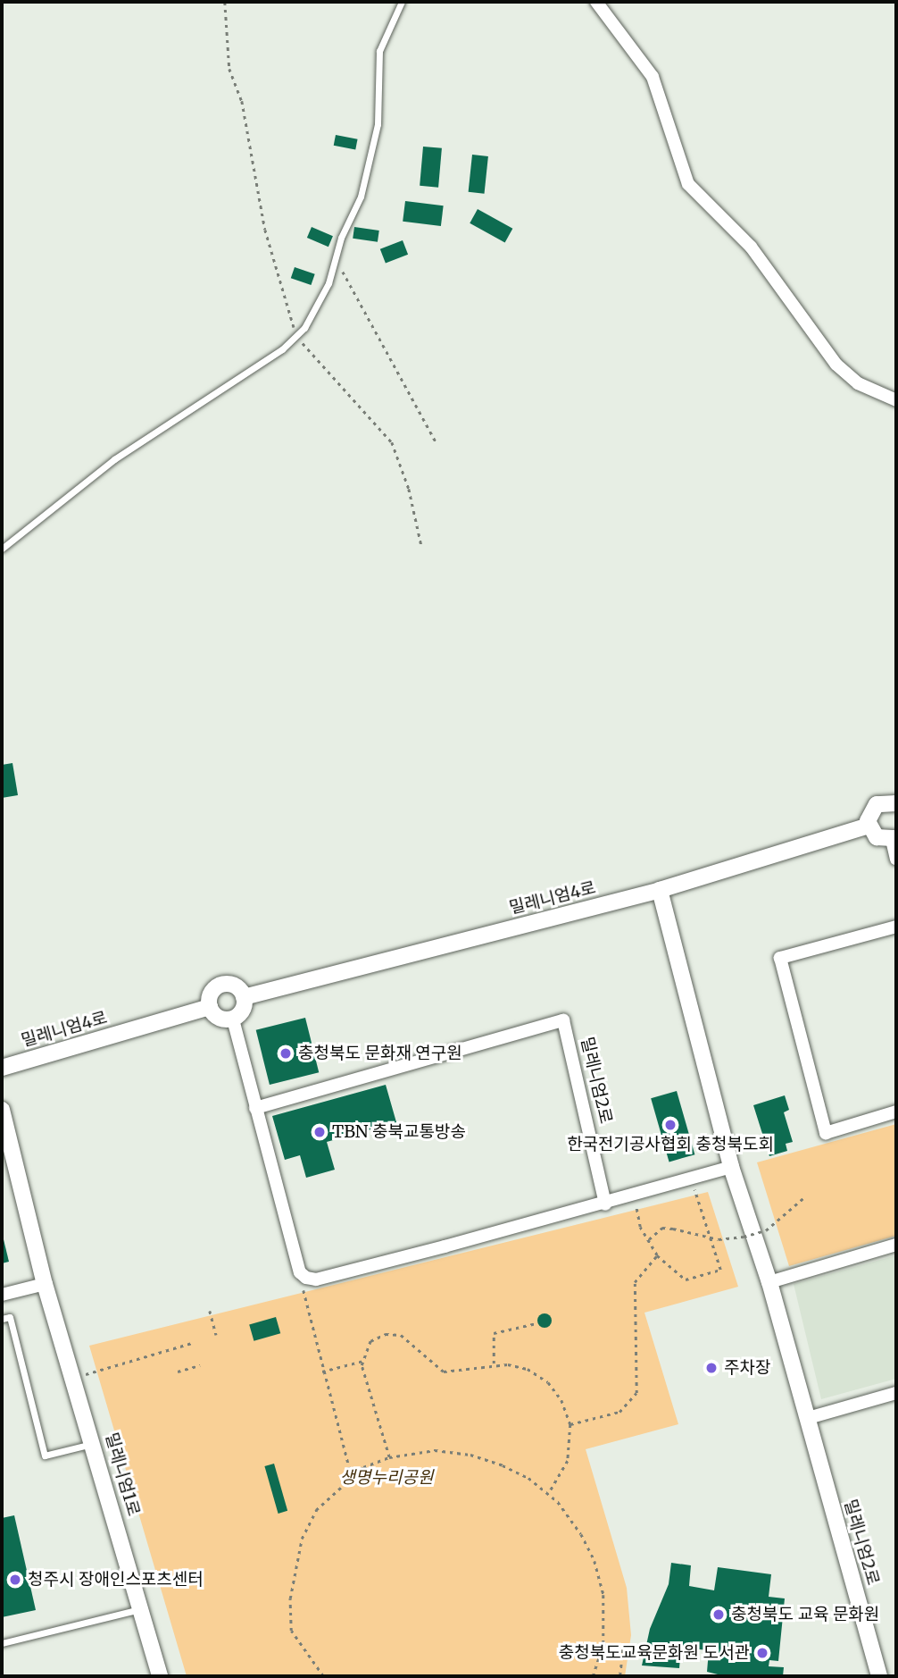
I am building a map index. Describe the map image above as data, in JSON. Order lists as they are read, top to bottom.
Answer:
{
  "streets": {
    "street": ["밀레니엄4로", "밀레니엄2로", "밀레니엄1로"]
  },
  "crossings": [
    ["밀레니엄4로", "밀레니엄2로"]
  ],
  "parks": ["생명누리공원"],
  "places": [
    "충청북도 문화재 연구원",
    "한국전기공사협회 충청북도회",
    "TBN 충북교통방송",
    "주차장",
    "청주시 장애인스포츠센터",
    "충청북도 교육 문화원",
    "충청북도교육문화원 도서관"
  ]
}
